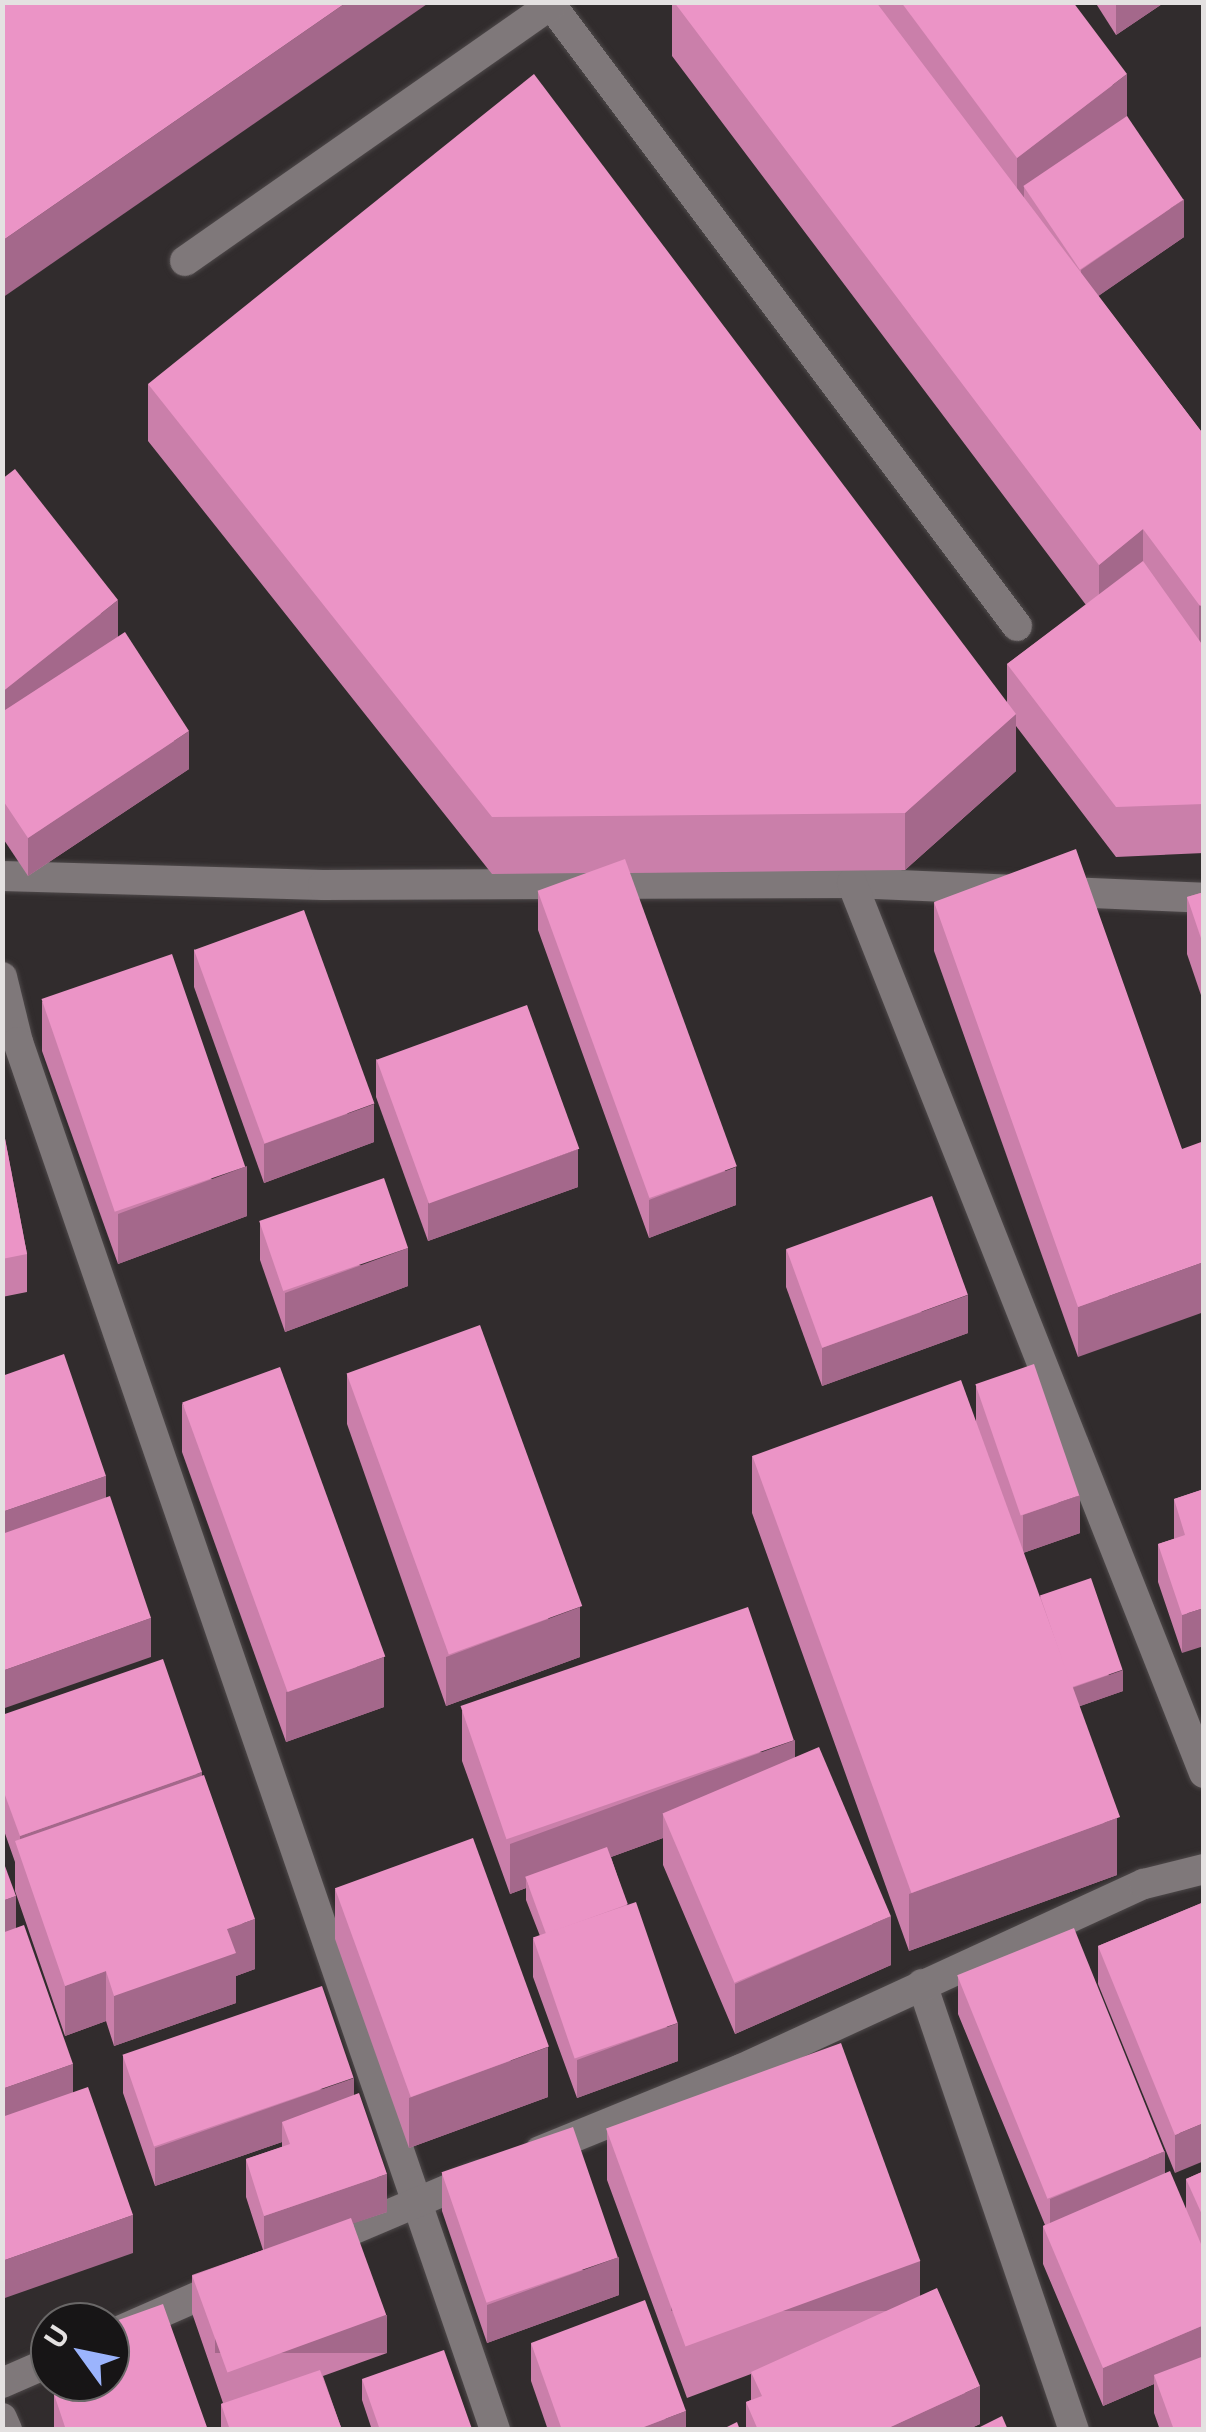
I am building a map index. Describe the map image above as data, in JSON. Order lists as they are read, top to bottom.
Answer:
{
  "north": "top left"
}
